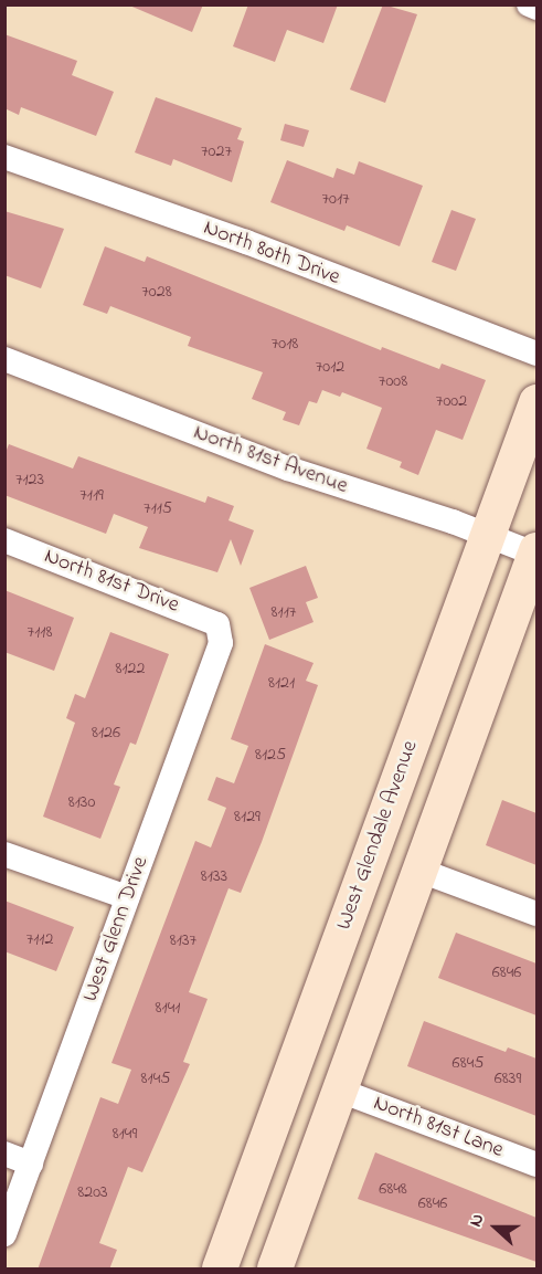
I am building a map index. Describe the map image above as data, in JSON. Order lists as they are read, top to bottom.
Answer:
{
  "streets": {
    "main road": ["West Glendale Avenue"],
    "street": [
      "North 80th Drive",
      "North 81st Avenue",
      "North 81st Drive",
      "West Glenn Drive",
      "North 81st Lane"
    ]
  },
  "crossings": [
    ["North 81st Avenue", "West Glendale Avenue"],
    ["North 81st Drive", "West Glenn Drive"]
  ],
  "house_numbers": [
    "7027",
    "7017",
    "7028",
    "7018",
    "7012",
    "7008",
    "7002",
    "7123",
    "7119",
    "7115",
    "8117",
    "7118",
    "8122",
    "8121",
    "8126",
    "8125",
    "8130",
    "8129",
    "8133",
    "7112",
    "8137",
    "6846",
    "8141",
    "6845",
    "8145",
    "6839",
    "8149",
    "6848",
    "8203",
    "6846"
  ],
  "north": "left"
}
